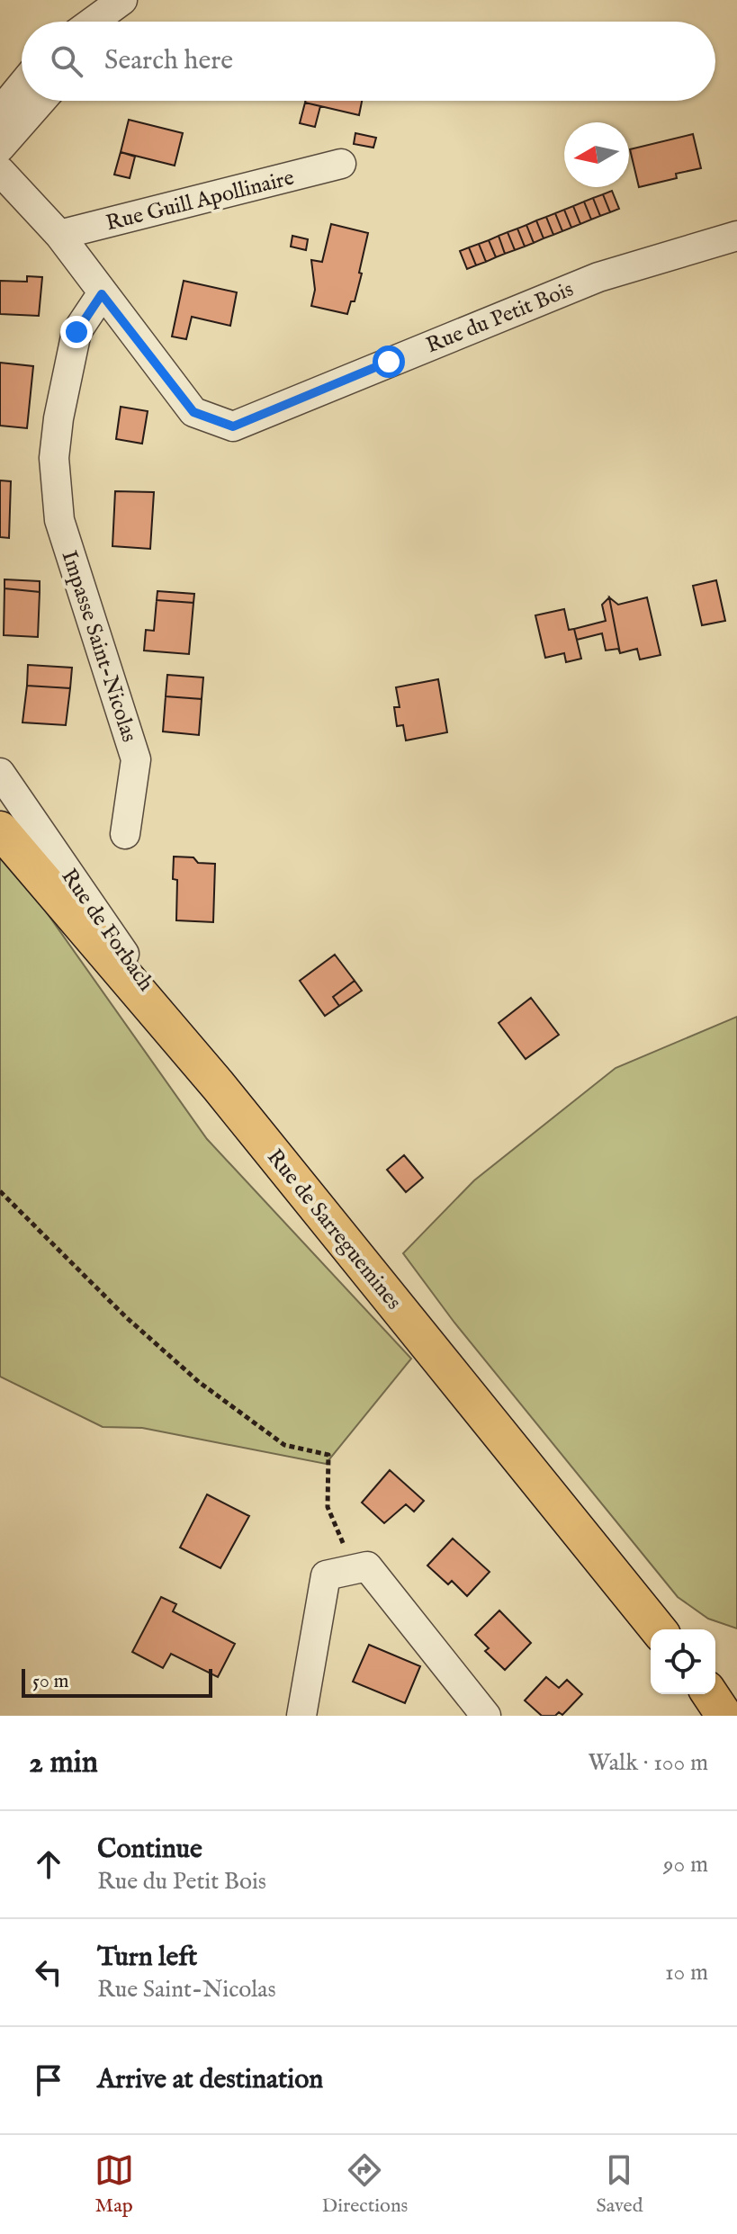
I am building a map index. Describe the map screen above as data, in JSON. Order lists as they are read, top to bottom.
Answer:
{
  "streets": {
    "main road": ["Rue de Sarreguemines"],
    "street": [
      "Rue Guill Apollinaire",
      "Rue du Petit Bois",
      "Impasse Saint-Nicolas",
      "Rue de Forbach"
    ]
  },
  "crossings": [
    ["Rue Guill Apollinaire", "Rue du Petit Bois"],
    ["Rue du Petit Bois", "Impasse Saint-Nicolas"],
    ["Rue de Forbach", "Rue de Sarreguemines"]
  ],
  "scale_bar": "50 m",
  "north": "left",
  "page": {
    "search": "Search here",
    "scale": "50 m",
    "heading": ["2 min", "Walk · 100 m"],
    "list": [
      ["Continue", "Rue du Petit Bois", "90 m"],
      ["Turn left", "Rue Saint-Nicolas", "10 m"],
      "Arrive at destination"
    ],
    "nav": ["Map", "Directions", "Saved"]
  }
}
